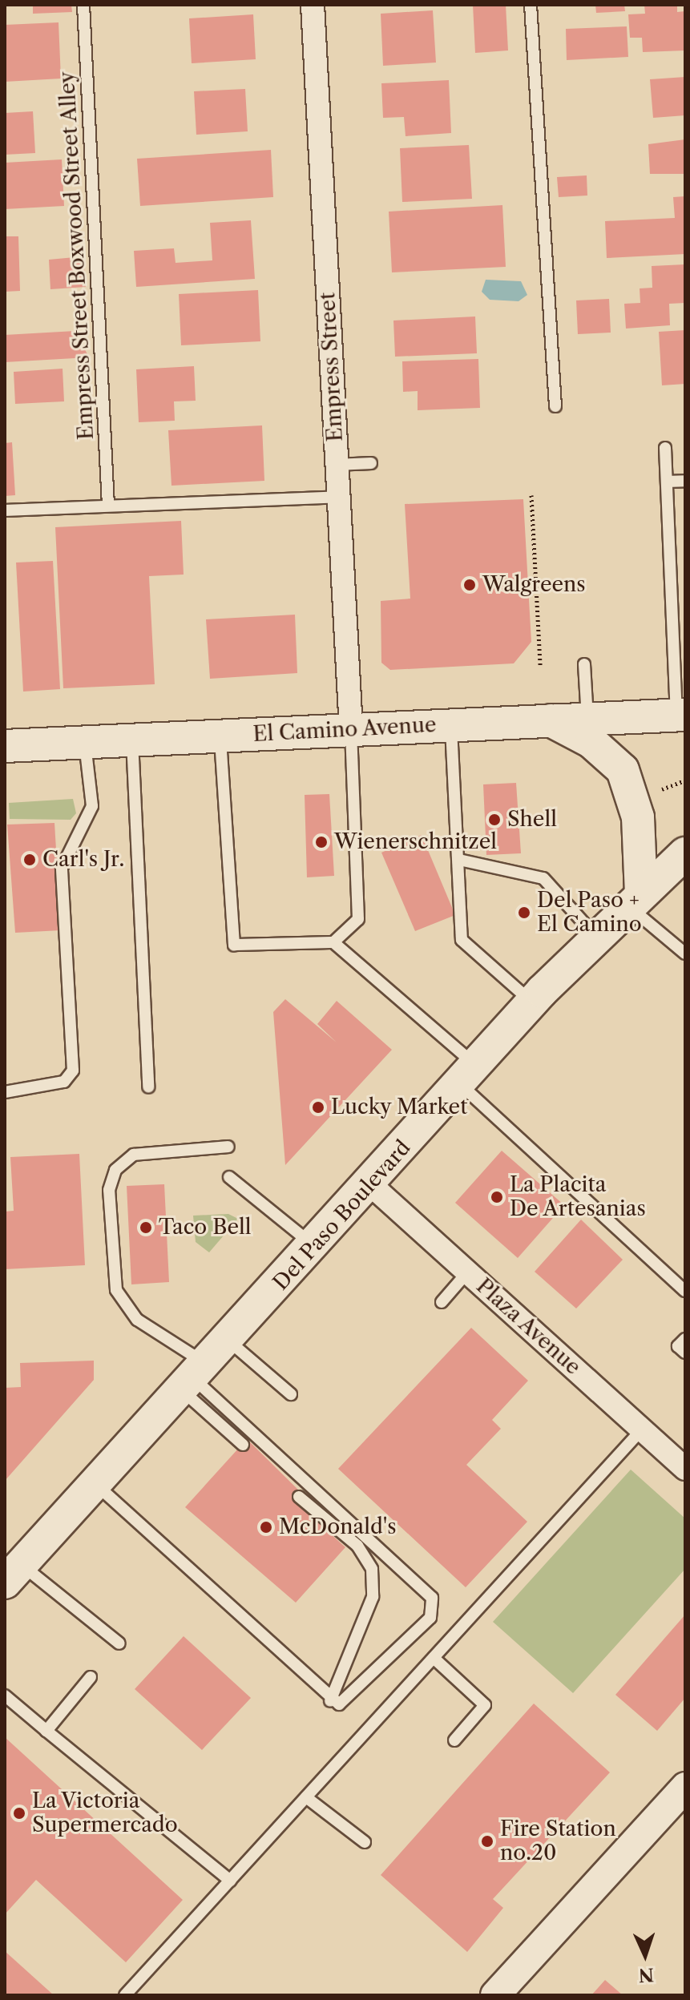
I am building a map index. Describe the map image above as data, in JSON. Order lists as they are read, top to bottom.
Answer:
{
  "streets": {
    "main road": ["El Camino Avenue", "Del Paso Boulevard"],
    "street": ["Empress Street", "Plaza Avenue"],
    "lane": ["Empress Street Boxwood Street Alley"]
  },
  "crossings": [
    ["Empress Street", "El Camino Avenue"],
    ["Del Paso Boulevard", "Plaza Avenue"]
  ],
  "places": [
    "Walgreens",
    "Shell",
    "Wienerschnitzel",
    "Carl's Jr.",
    "Del Paso + El Camino",
    "Lucky Market",
    "La Placita De Artesanias",
    "Taco Bell",
    "McDonald's",
    "La Victoria Supermercado",
    "Fire Station no.20"
  ],
  "north": "bottom"
}
